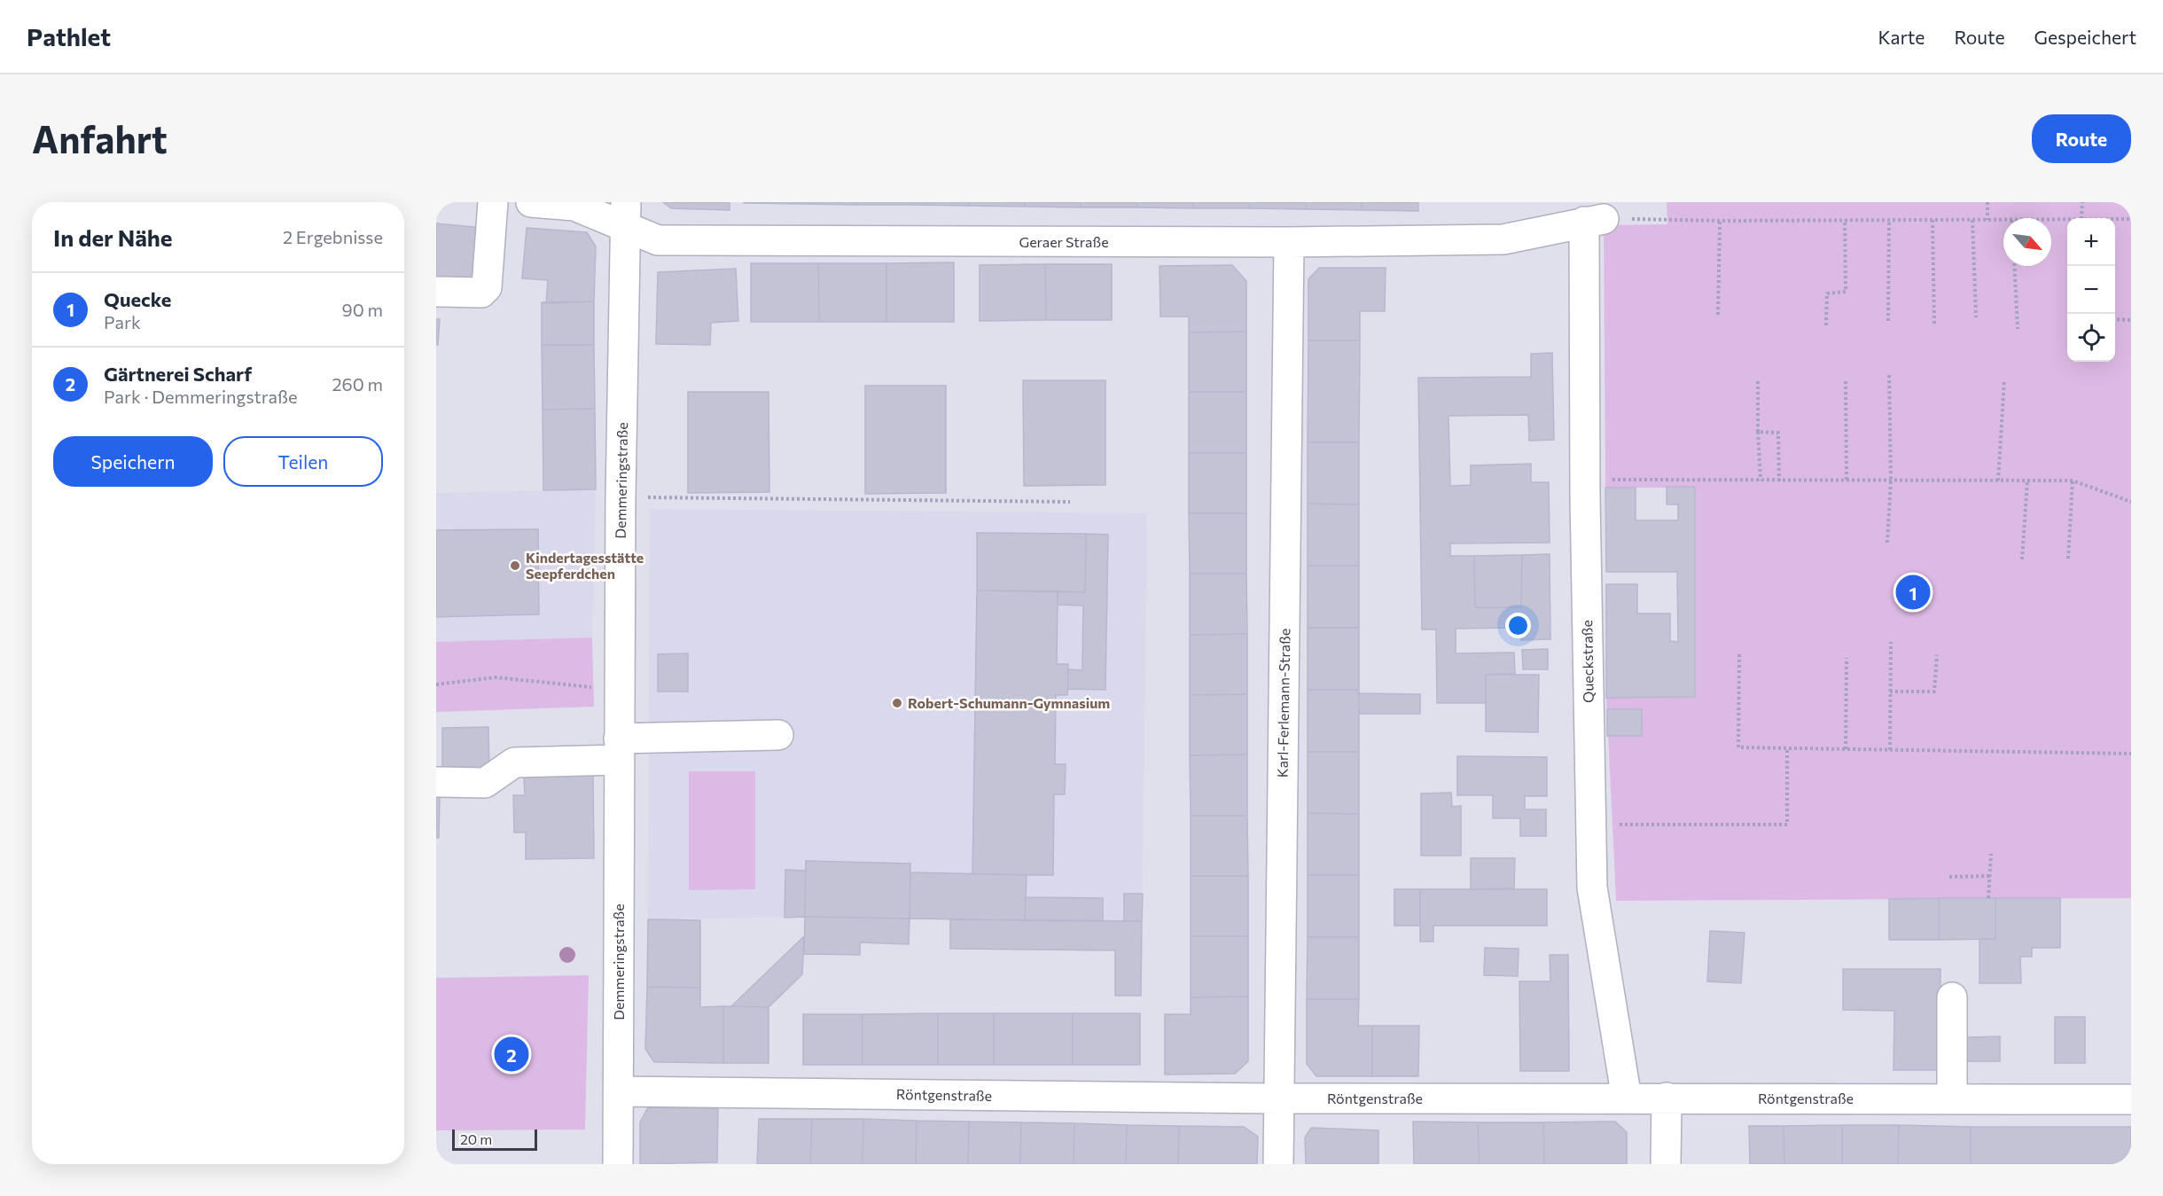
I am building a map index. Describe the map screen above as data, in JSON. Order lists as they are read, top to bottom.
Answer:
{
  "streets": {
    "street": [
      "Geraer Straße",
      "Demmeringstraße",
      "Queckstraße",
      "Karl-Ferlemann-Straße",
      "Röntgenstraße"
    ]
  },
  "crossings": [
    ["Geraer Straße", "Demmeringstraße"],
    ["Geraer Straße", "Queckstraße"],
    ["Geraer Straße", "Karl-Ferlemann-Straße"],
    ["Demmeringstraße", "Röntgenstraße"],
    ["Queckstraße", "Röntgenstraße"],
    ["Karl-Ferlemann-Straße", "Röntgenstraße"]
  ],
  "places": ["Kindertagesstätte Seepferdchen", "Robert-Schumann-Gymnasium"],
  "scale_bar": "20 m",
  "north": "bottom right",
  "page": {
    "header": "Pathlet",
    "nav": ["Karte", "Route", "Gespeichert"],
    "buttons": [
      "Route",
      ["Speichern", "Teilen"]
    ],
    "title": "Anfahrt",
    "heading": ["In der Nähe", "2 Ergebnisse"],
    "map_buttons": ["+", "−"],
    "list": [
      {
        "mark": "1",
        "name": "Quecke",
        "note": "Park",
        "value": "90 m"
      },
      {
        "mark": "2",
        "name": "Gärtnerei Scharf",
        "note": "Park · Demmeringstraße",
        "value": "260 m"
      }
    ],
    "pins": ["1", "2"],
    "scale": "20 m"
  }
}
